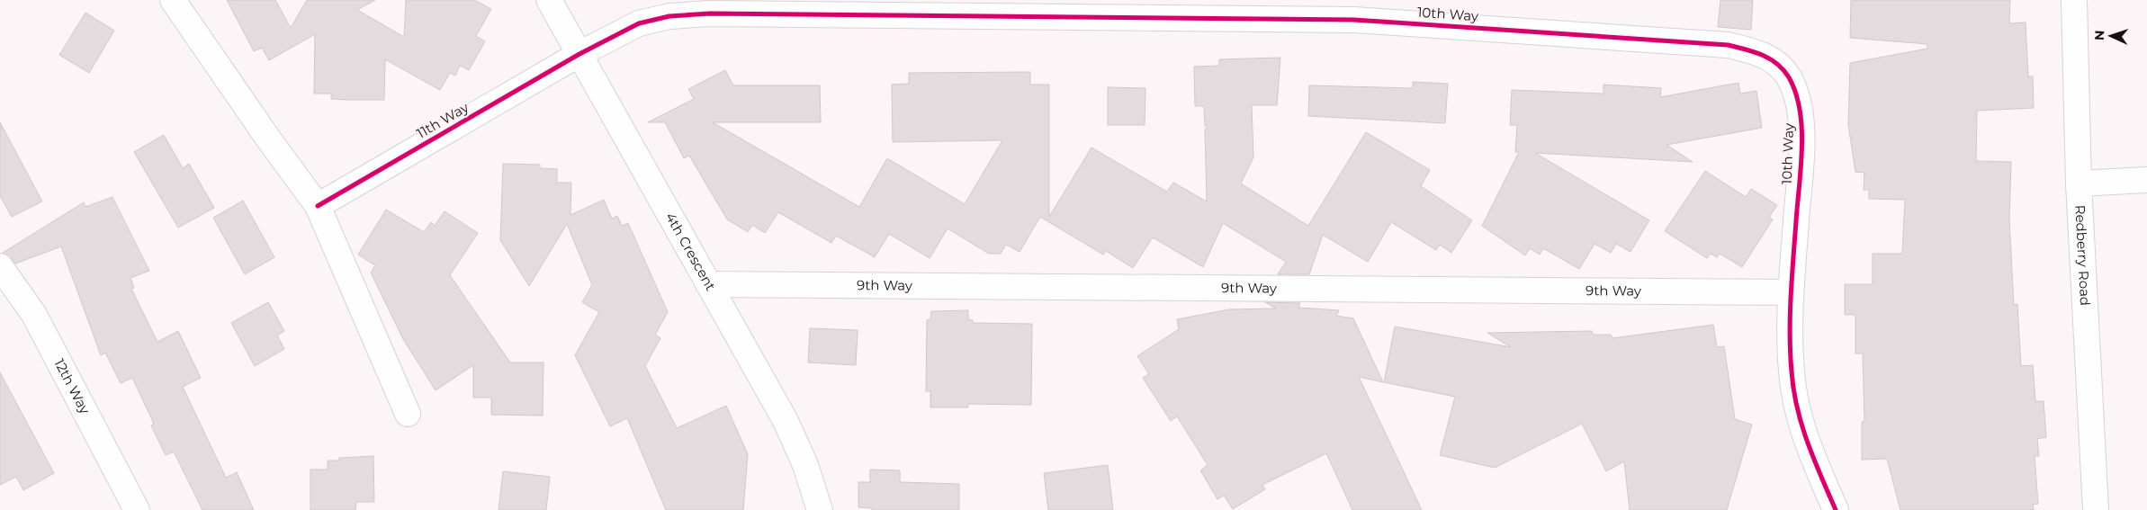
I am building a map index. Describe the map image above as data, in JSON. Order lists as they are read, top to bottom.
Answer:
{
  "streets": {
    "street": [
      "10th Way",
      "11th Way",
      "4th Crescent",
      "Redberry Road",
      "9th Way",
      "12th Way"
    ]
  },
  "crossings": [
    ["10th Way", "11th Way"],
    ["10th Way", "4th Crescent"],
    ["10th Way", "9th Way"],
    ["11th Way", "4th Crescent"],
    ["4th Crescent", "9th Way"]
  ],
  "north": "left"
}
